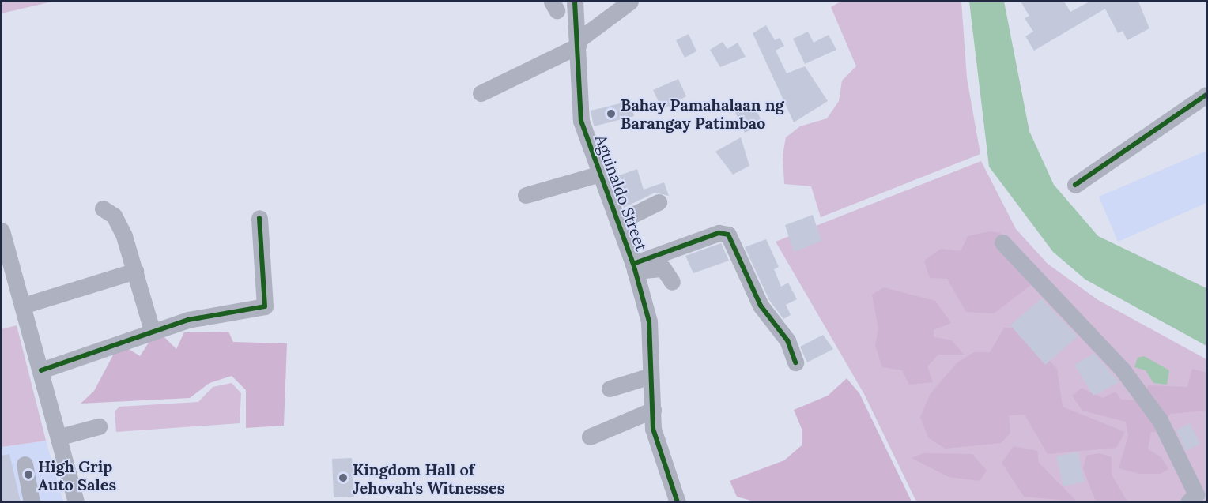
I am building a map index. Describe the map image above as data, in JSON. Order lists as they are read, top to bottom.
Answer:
{
  "streets": {
    "street": ["Aguinaldo Street"]
  },
  "places": ["Bahay Pamahalaan ng Barangay Patimbao", "High Grip Auto Sales", "Kingdom Hall of Jehovah's Witnesses"]
}
